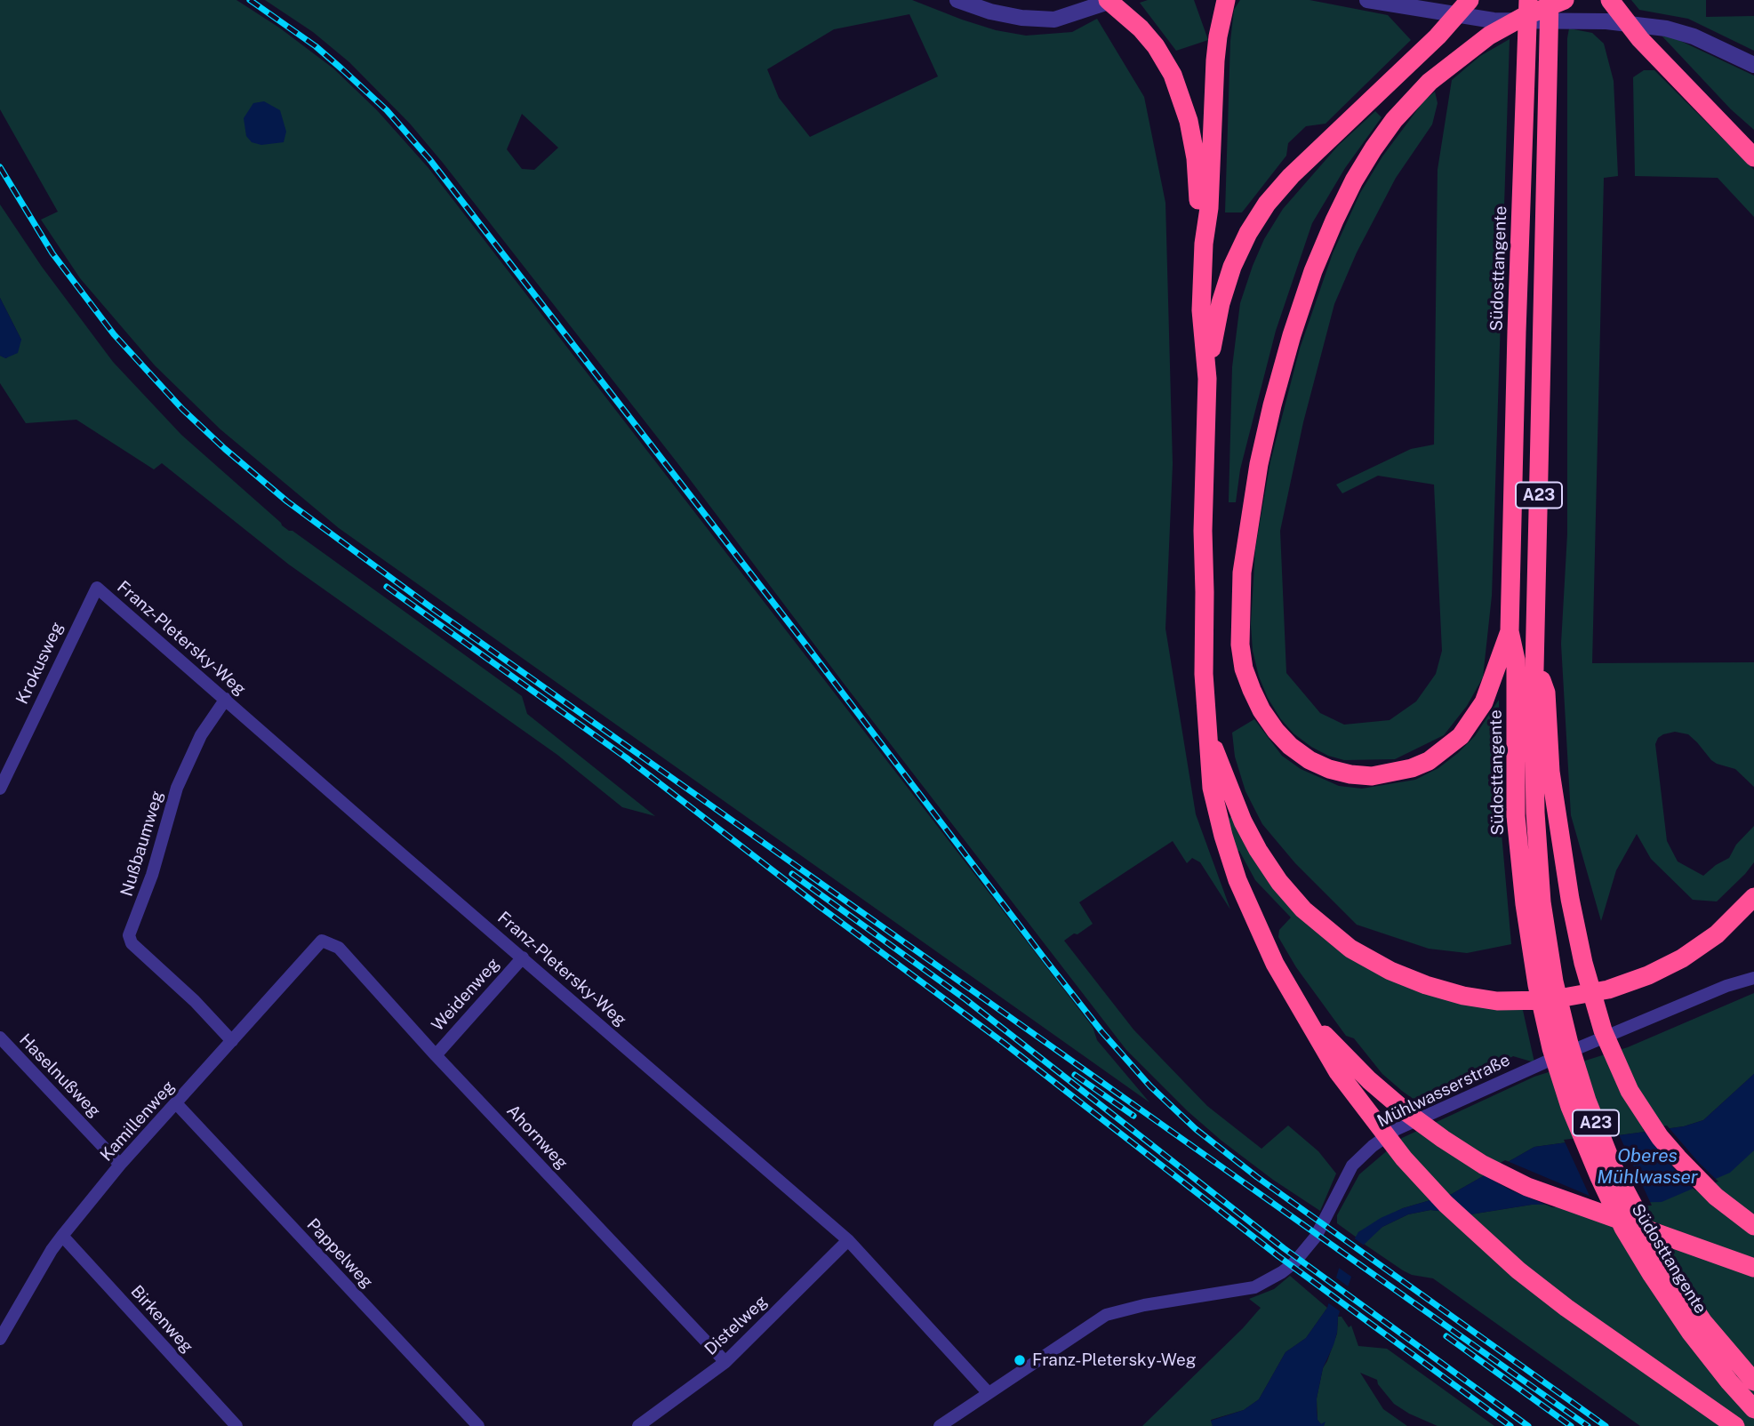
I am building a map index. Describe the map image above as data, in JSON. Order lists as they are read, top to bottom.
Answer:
{
  "streets": {
    "highway": ["Südosttangente", "A23"],
    "street": [
      "Franz-Pletersky-Weg",
      "Krokusweg",
      "Nußbaumweg",
      "Weidenweg",
      "Haselnußweg",
      "Mühlwasserstraße",
      "Kamillenweg",
      "Ahornweg",
      "Pappelweg",
      "Birkenweg",
      "Distelweg"
    ]
  },
  "crossings": [
    ["Franz-Pletersky-Weg", "Krokusweg"],
    ["Franz-Pletersky-Weg", "Nußbaumweg"],
    ["Franz-Pletersky-Weg", "Weidenweg"],
    ["Franz-Pletersky-Weg", "Mühlwasserstraße"],
    ["Franz-Pletersky-Weg", "Distelweg"],
    ["Nußbaumweg", "Kamillenweg"],
    ["Weidenweg", "Ahornweg"],
    ["Haselnußweg", "Kamillenweg"],
    ["Kamillenweg", "Ahornweg"],
    ["Kamillenweg", "Pappelweg"],
    ["Kamillenweg", "Birkenweg"],
    ["Ahornweg", "Distelweg"]
  ],
  "water": ["Oberes Mühlwasser"],
  "places": ["Franz-Pletersky-Weg"]
}
